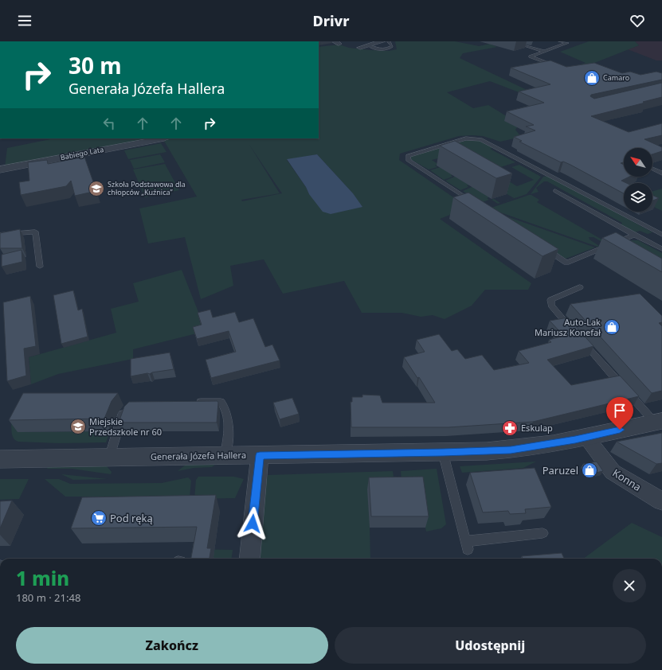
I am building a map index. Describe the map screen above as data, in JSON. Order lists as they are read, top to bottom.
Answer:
{
  "streets": {
    "street": ["Babiego Lata", "Generała Józefa Hallera", "Konna"]
  },
  "crossings": [
    ["Generała Józefa Hallera", "Konna"]
  ],
  "places": {
    "shop": ["Camaro", "Auto-Lak Mariusz Konefał", "Paruzel"],
    "school or university": ["Szkoła Podstawowa dla chłopców „Kuźnica”", "Miejskie Przedszkole nr 60"],
    "pharmacy": ["Eskulap"],
    "supermarket": ["Pod ręką"]
  },
  "north": "top left",
  "page": {
    "header": "Drivr",
    "turn": ["30 m", "Generała Józefa Hallera"],
    "heading": ["1 min", "180 m · 21:48"],
    "buttons": ["Zakończ", "Udostępnij"]
  }
}
